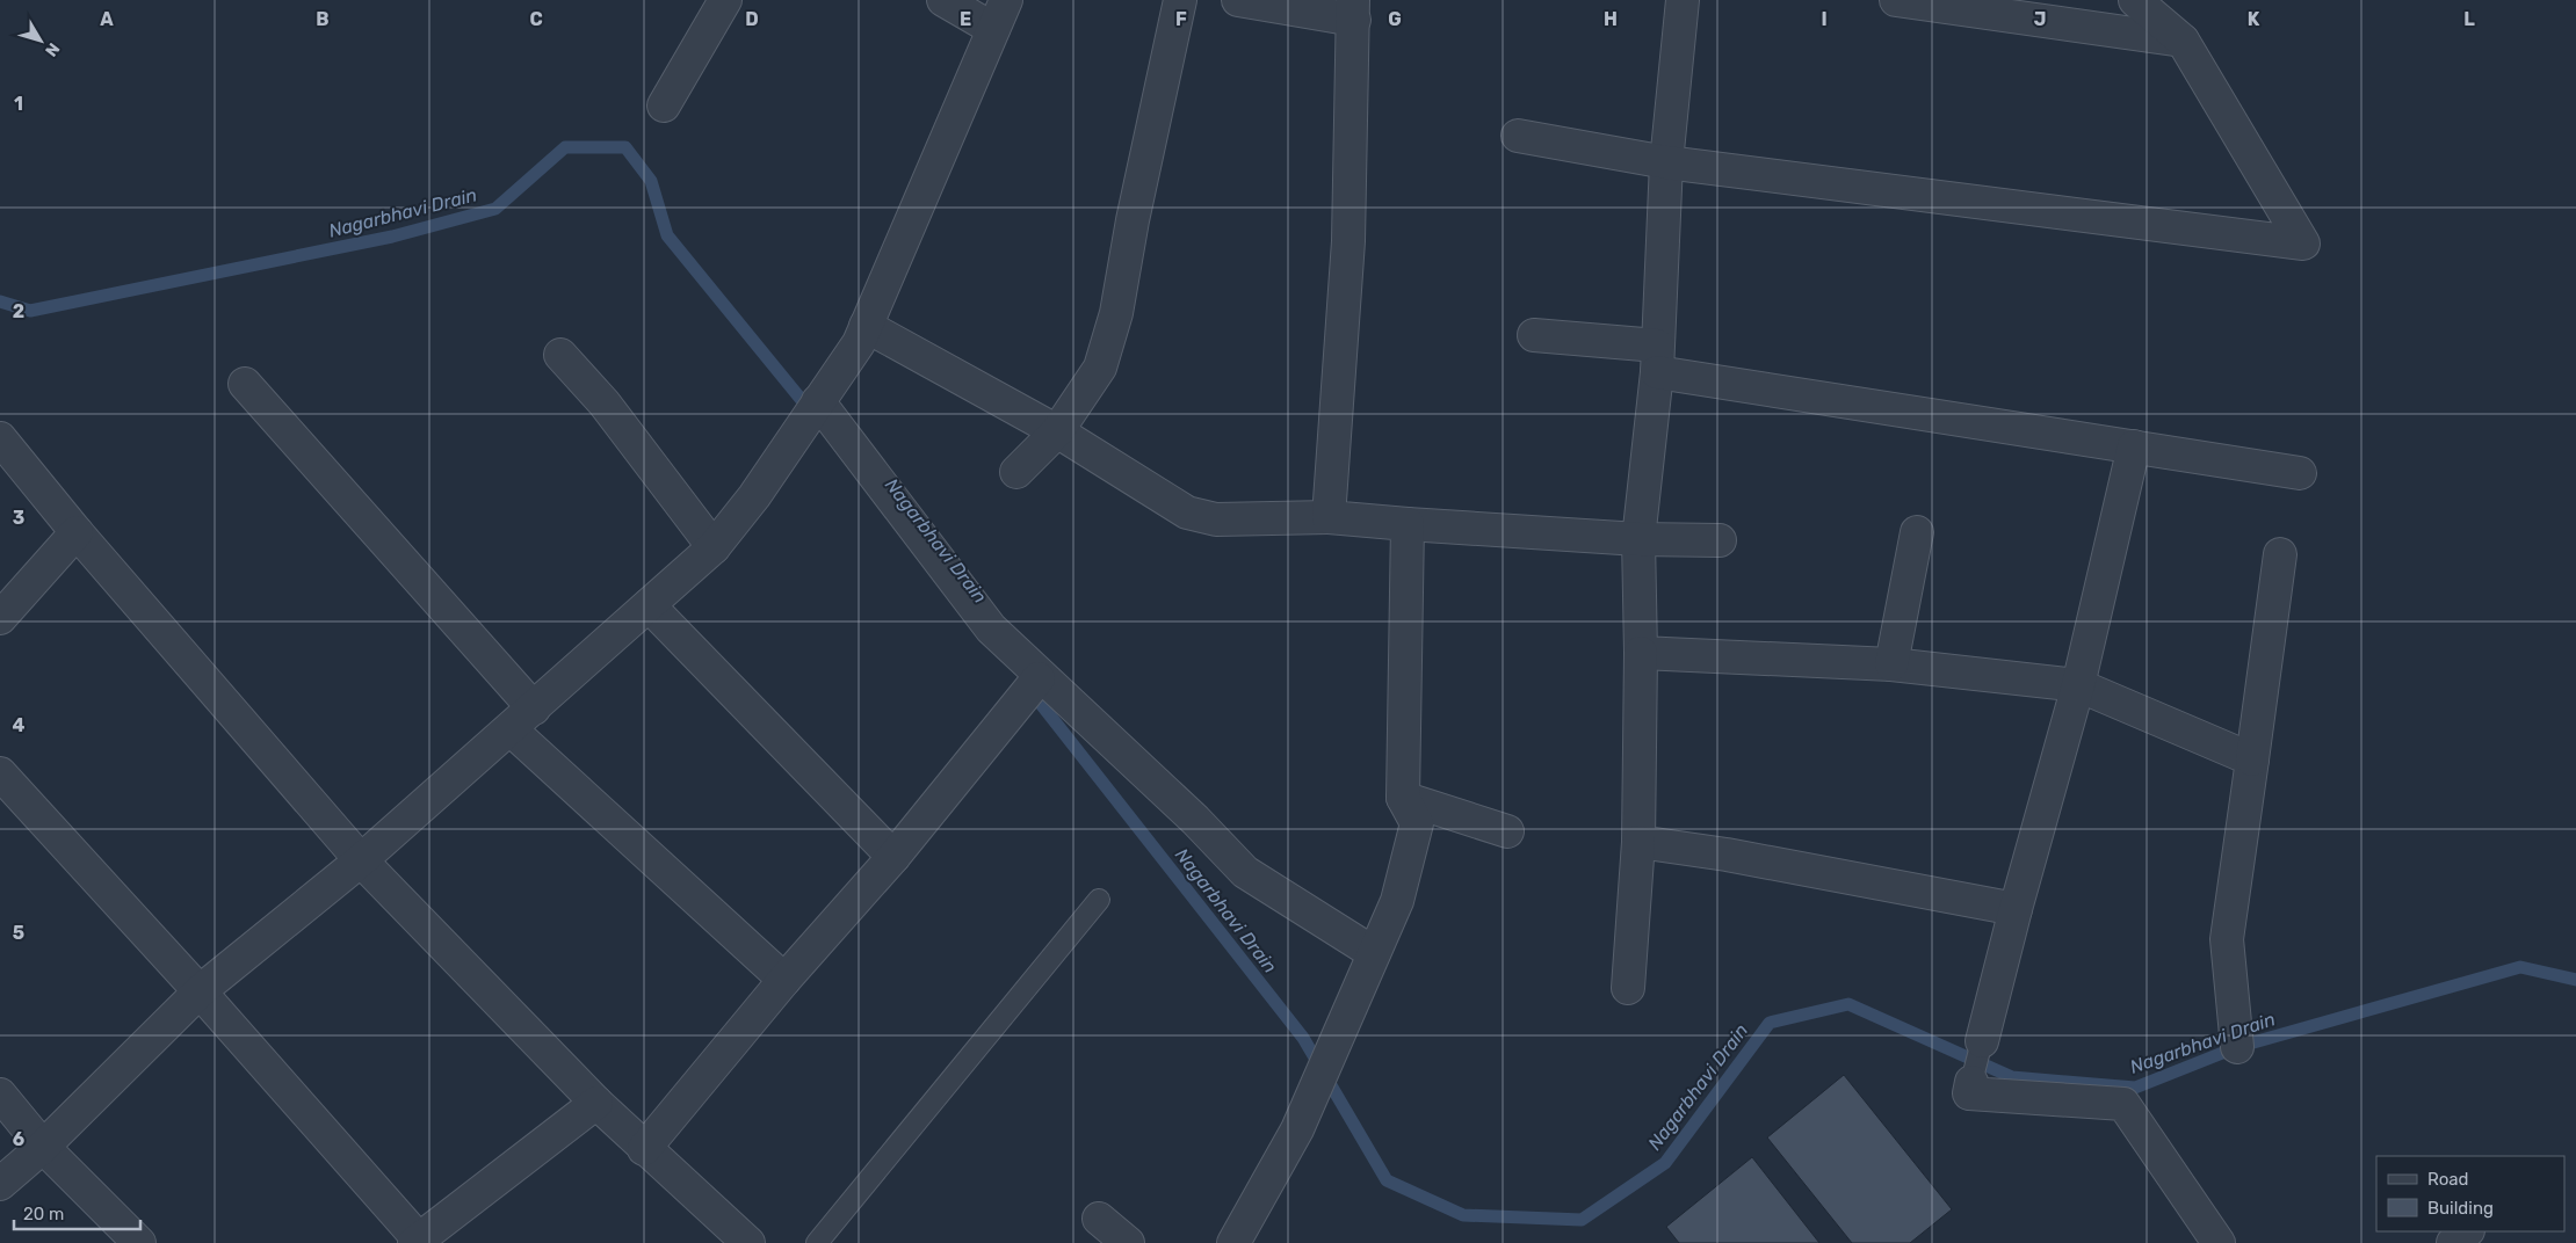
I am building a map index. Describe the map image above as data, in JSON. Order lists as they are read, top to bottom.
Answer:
{
  "water": ["Nagarbhavi Drain"],
  "legend": ["Road", "Building"],
  "scale_bar": "20 m",
  "north": "bottom right",
  "grid": {
    "columns": [
      "A",
      "B",
      "C",
      "D",
      "E",
      "F",
      "G",
      "H",
      "I",
      "J",
      "K",
      "L"
    ],
    "rows": [
      "1",
      "2",
      "3",
      "4",
      "5",
      "6"
    ]
  }
}
